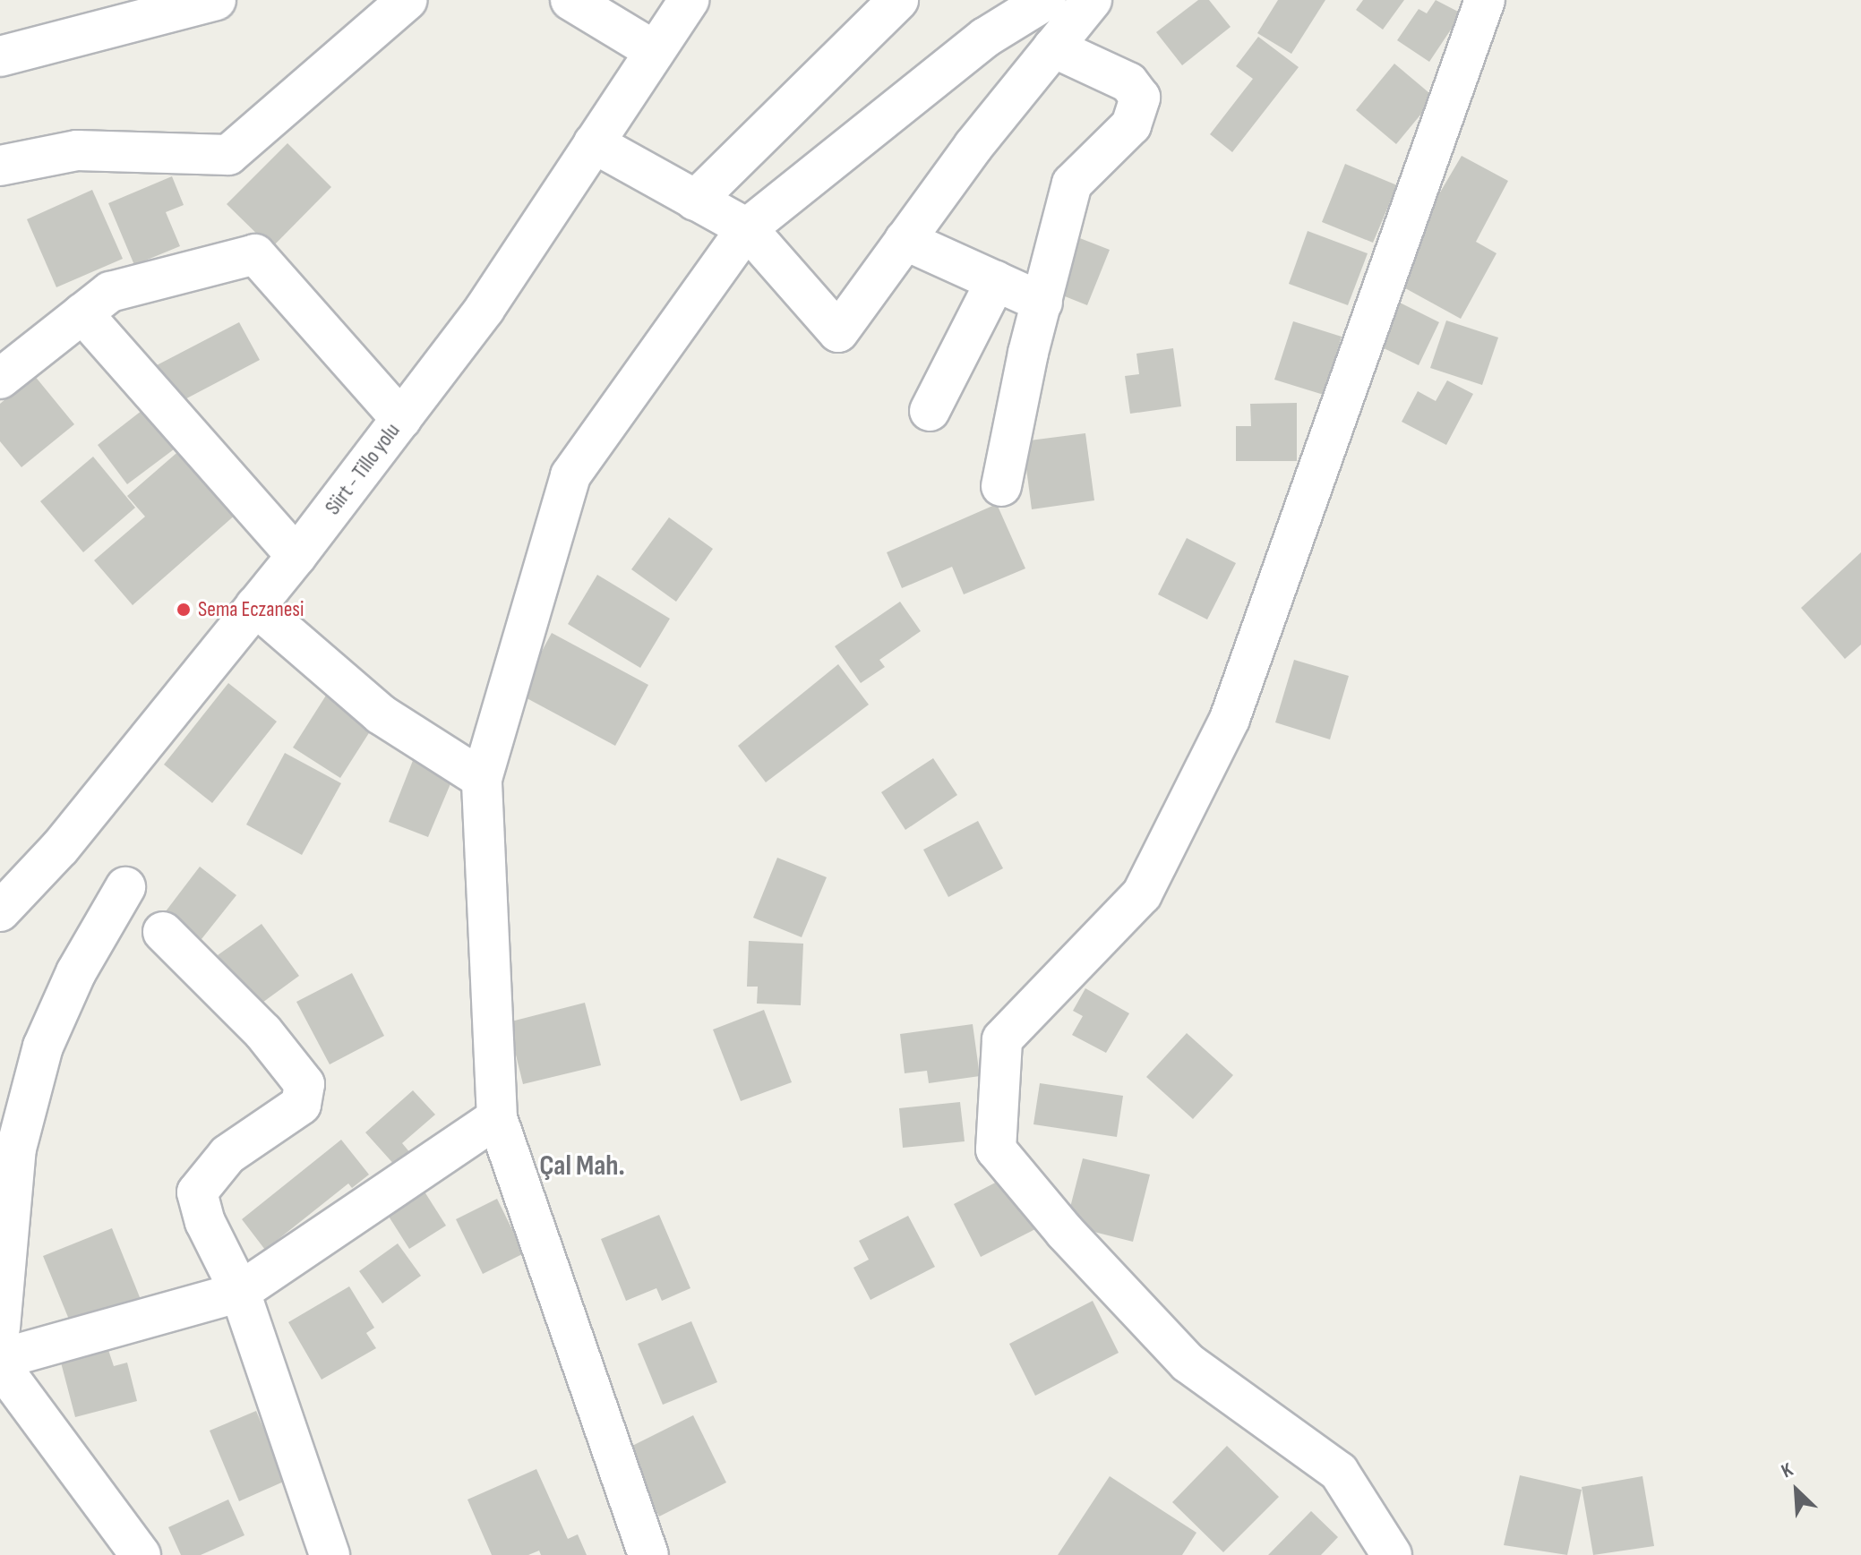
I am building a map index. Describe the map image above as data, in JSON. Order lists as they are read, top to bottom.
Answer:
{
  "streets": {
    "street": ["Siirt - Tillo yolu"]
  },
  "districts": ["Çal Mah."],
  "places": ["Sema Eczanesi"],
  "north": "top left"
}
